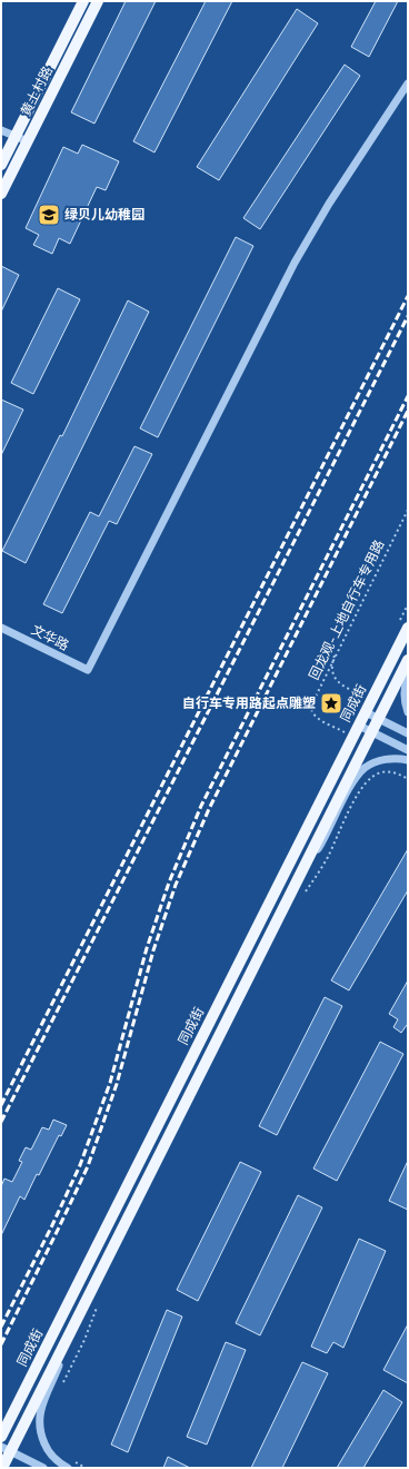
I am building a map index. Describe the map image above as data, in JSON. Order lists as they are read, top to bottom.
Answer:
{
  "streets": {
    "main road": ["黄土村路", "同成街"],
    "street": ["文华路"],
    "path": ["回龙观-上地自行车专用路"]
  },
  "places": {
    "school or university": ["绿贝儿幼稚园"],
    "place": ["自行车专用路起点雕塑"]
  }
}
